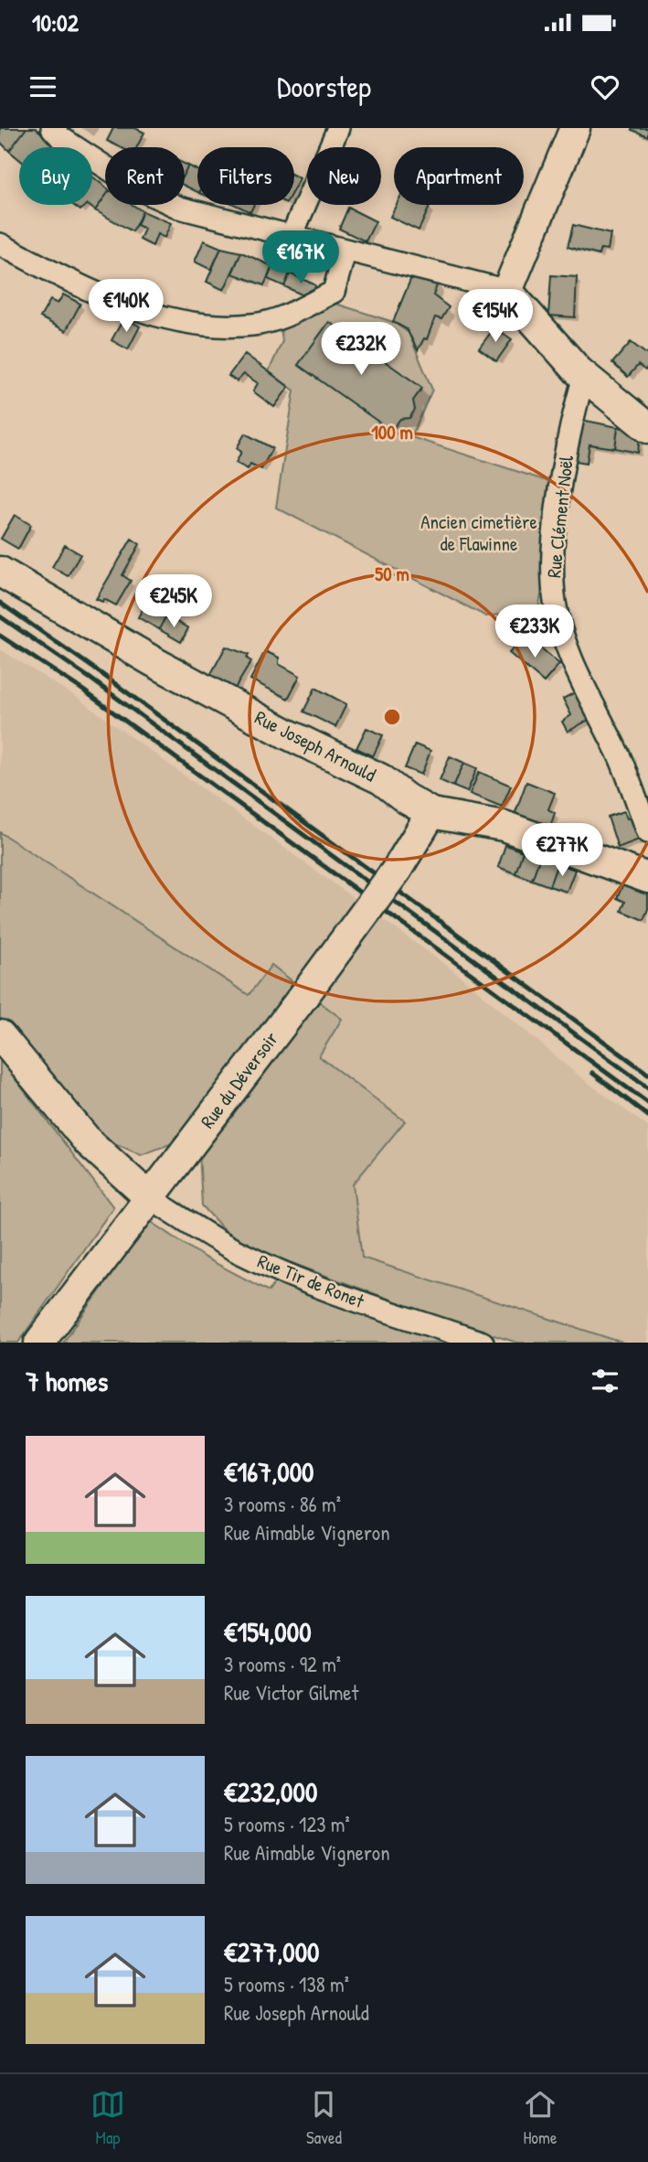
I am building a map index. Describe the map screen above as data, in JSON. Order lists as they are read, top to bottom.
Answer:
{
  "streets": {
    "street": [
      "Rue Clément Noël",
      "Rue Joseph Arnould",
      "Rue du Déversoir",
      "Rue Tir de Ronet"
    ]
  },
  "crossings": [
    ["Rue Joseph Arnould", "Rue du Déversoir"],
    ["Rue du Déversoir", "Rue Tir de Ronet"]
  ],
  "parks": ["Ancien cimetière de Flawinne"],
  "page": {
    "status": "10:02",
    "header": "Doorstep",
    "chip": [
      "Buy",
      "Rent",
      "Filters",
      "New",
      "Apartment"
    ],
    "price": [
      "€167K",
      "€140K",
      "€154K",
      "€232K",
      "€245K",
      "€233K",
      "€277K"
    ],
    "heading": "7 homes",
    "list": [
      {
        "name": "€167,000",
        "note": "3 rooms · 86 m² · Rue Aimable Vigneron"
      },
      {
        "name": "€154,000",
        "note": "3 rooms · 92 m² · Rue Victor Gilmet"
      },
      {
        "name": "€232,000",
        "note": "5 rooms · 123 m² · Rue Aimable Vigneron"
      },
      {
        "name": "€277,000",
        "note": "5 rooms · 138 m² · Rue Joseph Arnould"
      }
    ],
    "tabs": ["Map", "Saved", "Home"]
  },
  "rings": ["100 m", "50 m"]
}
